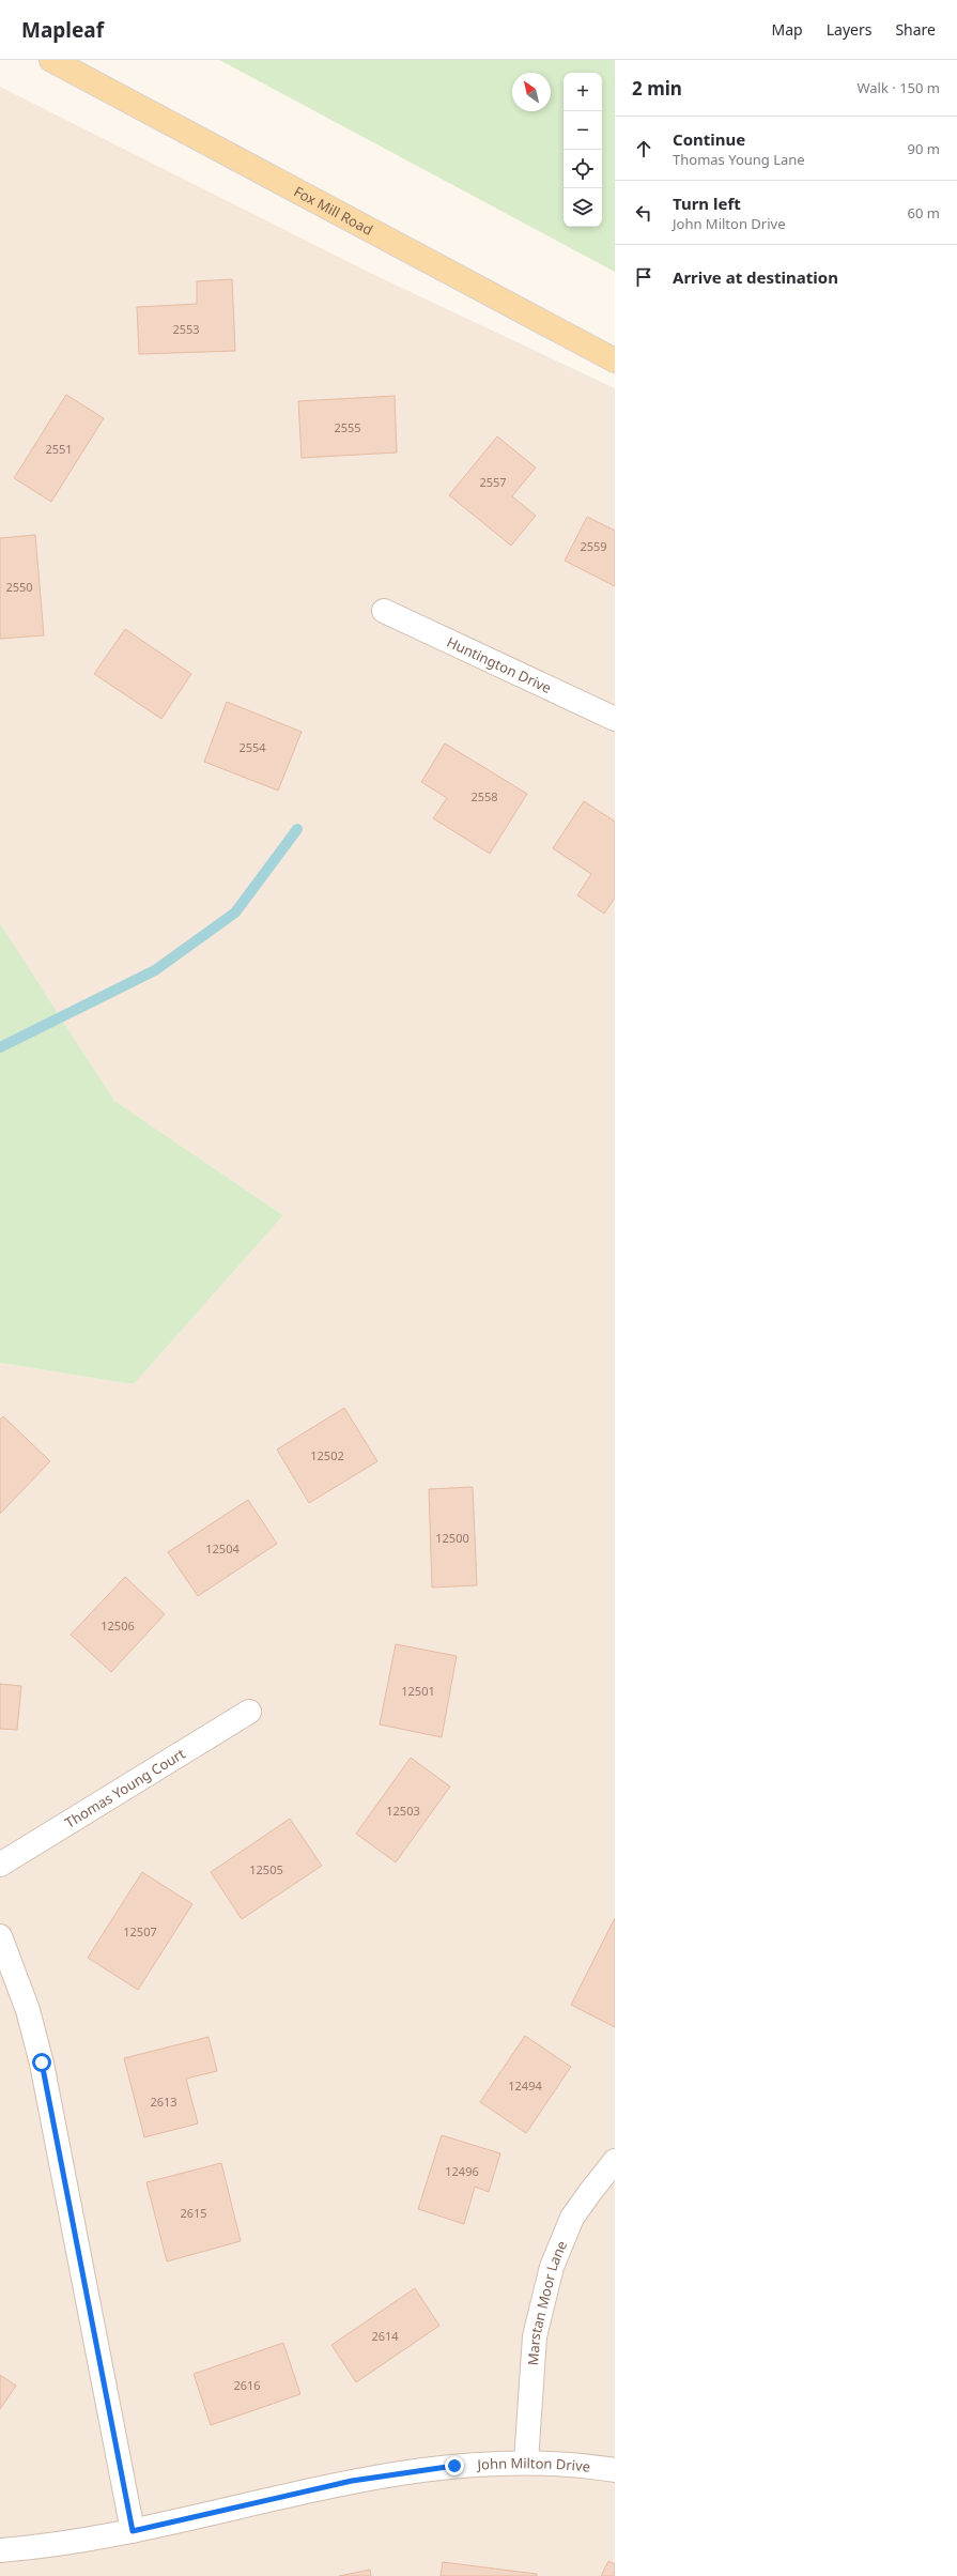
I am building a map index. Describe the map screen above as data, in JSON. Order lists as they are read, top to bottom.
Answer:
{
  "streets": {
    "main road": ["Fox Mill Road"],
    "street": [
      "Huntington Drive",
      "Thomas Young Court",
      "Marstan Moor Lane",
      "John Milton Drive"
    ]
  },
  "crossings": [
    ["Marstan Moor Lane", "John Milton Drive"]
  ],
  "house_numbers": [
    "2553",
    "2555",
    "2551",
    "2557",
    "2559",
    "2550",
    "2554",
    "2558",
    "12502",
    "12500",
    "12504",
    "12506",
    "12501",
    "12503",
    "12505",
    "12507",
    "12494",
    "2613",
    "12496",
    "2615",
    "2614",
    "2616"
  ],
  "north": "top left",
  "page": {
    "header": "Mapleaf",
    "nav": ["Map", "Layers", "Share"],
    "heading": ["2 min", "Walk · 150 m"],
    "map_buttons": ["+", "−"],
    "list": [
      ["Continue", "Thomas Young Lane", "90 m"],
      ["Turn left", "John Milton Drive", "60 m"],
      "Arrive at destination"
    ]
  }
}
